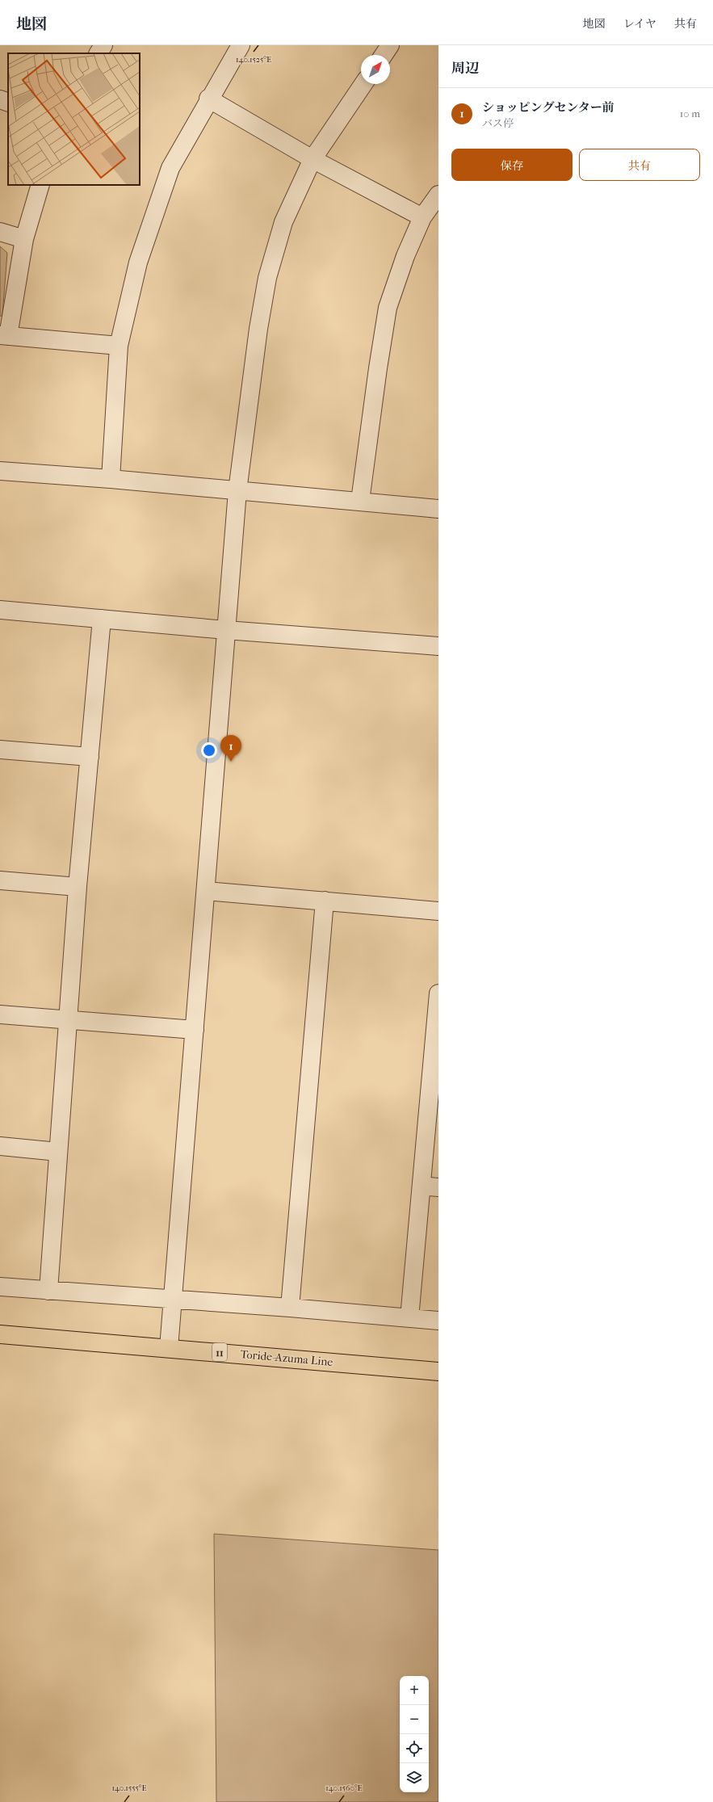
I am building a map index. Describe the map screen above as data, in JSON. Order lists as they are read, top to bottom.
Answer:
{
  "streets": {
    "main road": ["11", "Toride-Azuma Line"]
  },
  "north": "top right",
  "page": {
    "header": "地図",
    "nav": ["地図", "レイヤ", "共有"],
    "heading": "周辺",
    "list": [
      {
        "mark": "1",
        "name": "ショッピングセンター前",
        "note": "バス停",
        "value": "10 m"
      }
    ],
    "buttons": ["保存", "共有"],
    "pins": "1",
    "map_buttons": ["+", "−"]
  },
  "coordinates": ["140.1525°E", "140.1555°E", "140.1560°E"]
}
